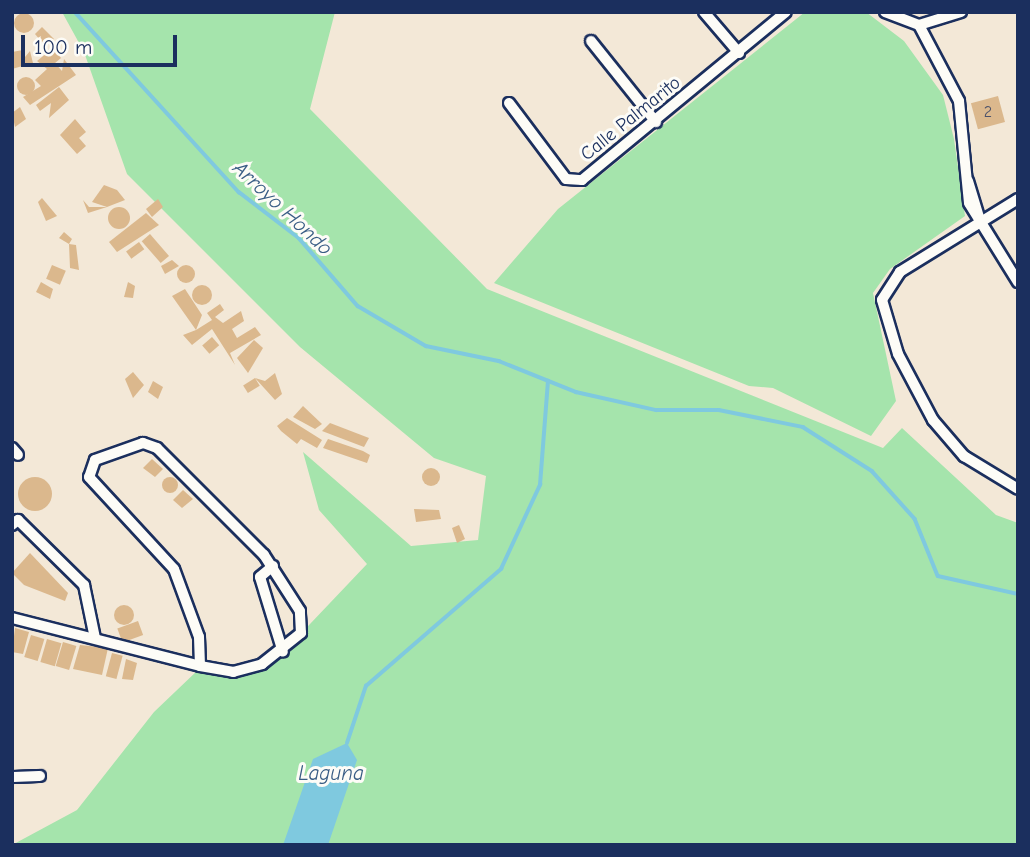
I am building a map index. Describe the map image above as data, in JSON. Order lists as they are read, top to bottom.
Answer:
{
  "streets": {
    "street": ["Calle Palmarito"]
  },
  "water": ["Arroyo Hondo", "Laguna"],
  "house_numbers": ["2"],
  "scale_bar": "100 m"
}
